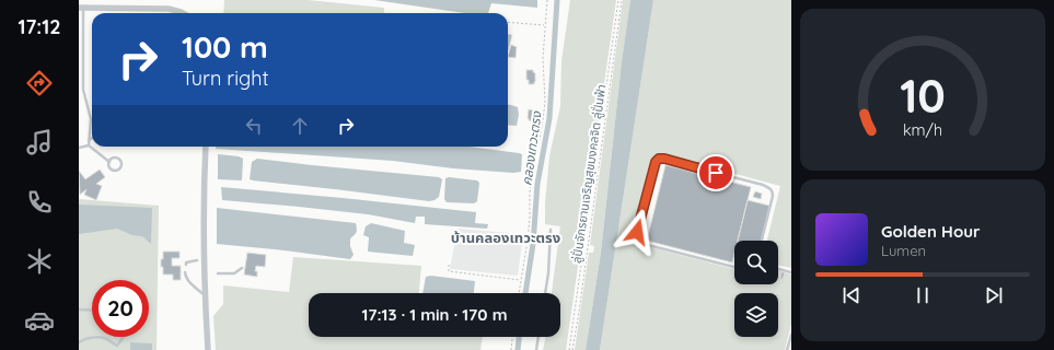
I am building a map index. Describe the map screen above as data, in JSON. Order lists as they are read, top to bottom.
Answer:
{
  "streets": {
    "path": ["ลู่ปั่นจักรยานเจริญสุขมงคลจิต ลู่ปั่นฟ้า"]
  },
  "districts": ["บ้านคลองเทวะตรง"],
  "water": ["คลองเทวะตรง"],
  "page": {
    "tabs": "17:12",
    "turn": ["100 m", "Turn right"],
    "song": ["Golden Hour", "Lumen"],
    "limit": "20",
    "trip": "17:13 · 1 min · 170 m",
    "gauge": ["10", "km/h"]
  }
}
